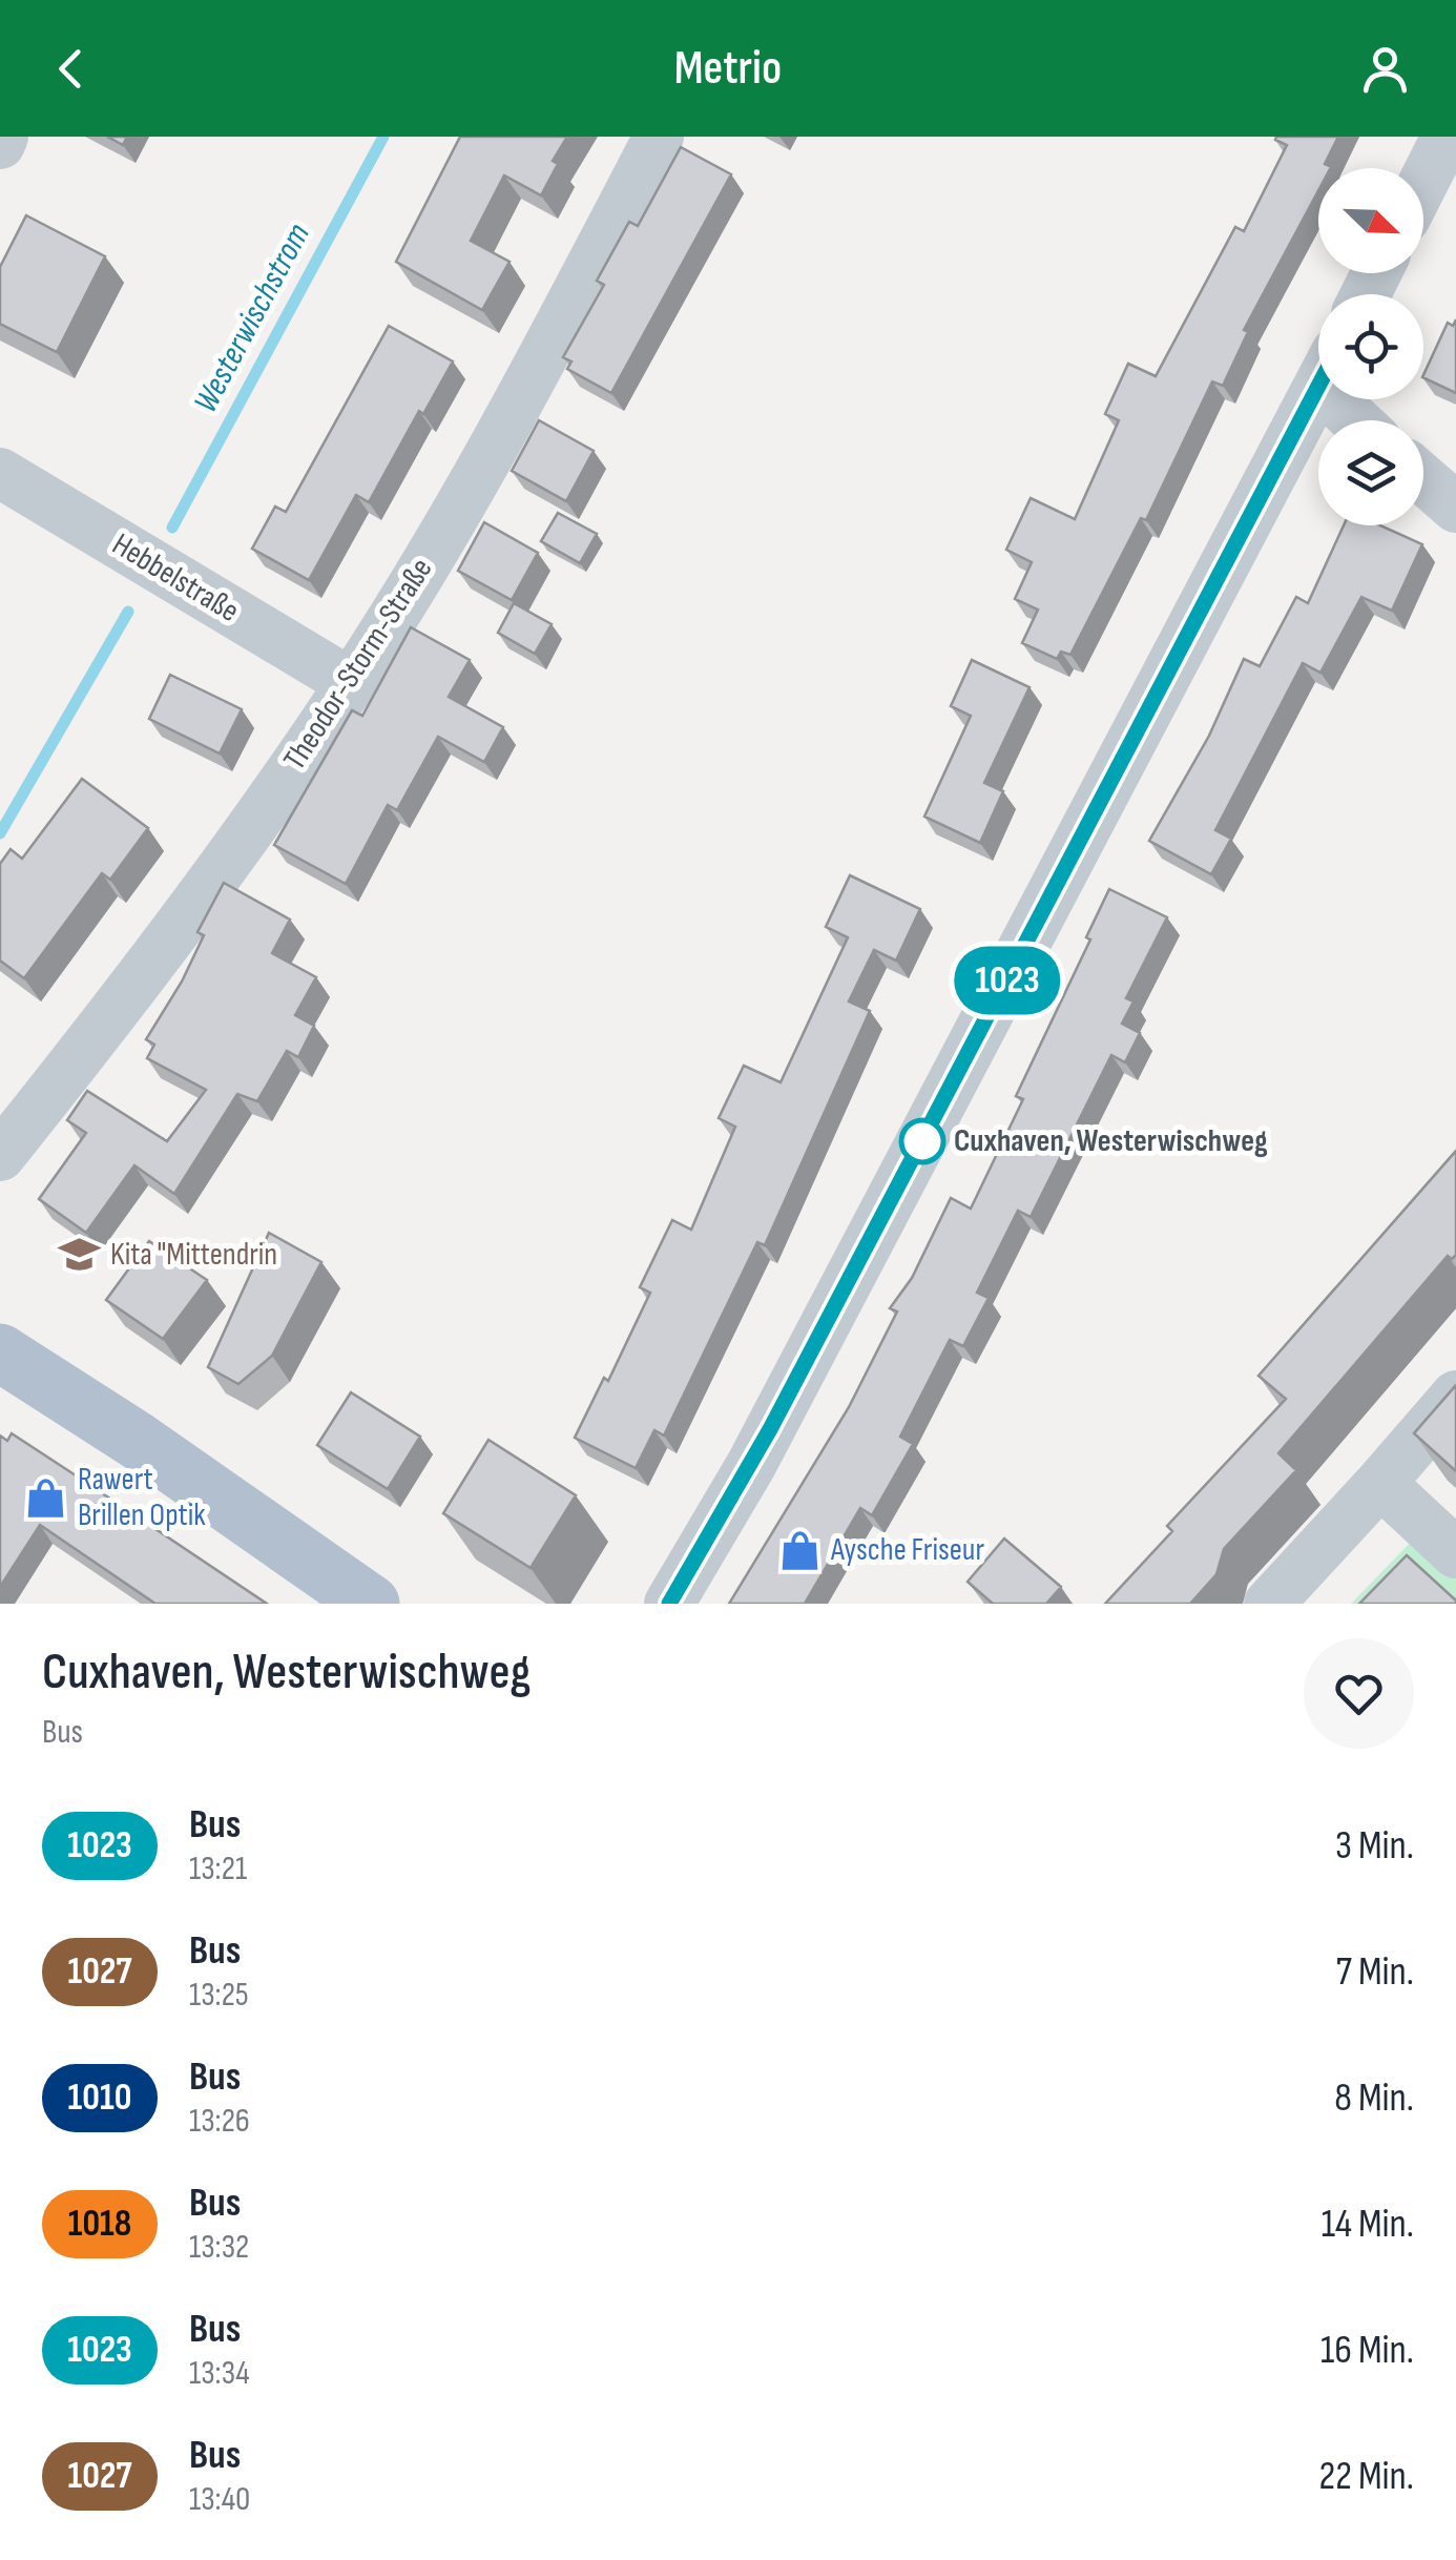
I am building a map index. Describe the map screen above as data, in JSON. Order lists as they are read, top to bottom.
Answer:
{
  "streets": {
    "street": ["Hebbelstraße", "Theodor-Storm-Straße"]
  },
  "crossings": [
    ["Hebbelstraße", "Theodor-Storm-Straße"]
  ],
  "water": ["Westerwischstrom"],
  "places": {
    "other": ["Cuxhaven, Westerwischweg"],
    "school or university": ["Kita \"Mittendrin"],
    "shop": ["Rawert Brillen Optik", "Aysche Friseur"]
  },
  "lines": ["bus line 1023"],
  "north": "bottom right",
  "page": {
    "header": "Metrio",
    "on_map": "1023",
    "heading": ["Cuxhaven, Westerwischweg", "Bus"],
    "list": [
      {
        "mark": "1023",
        "name": "Bus",
        "note": "13:21",
        "value": "3 Min."
      },
      {
        "mark": "1027",
        "name": "Bus",
        "note": "13:25",
        "value": "7 Min."
      },
      {
        "mark": "1010",
        "name": "Bus",
        "note": "13:26",
        "value": "8 Min."
      },
      {
        "mark": "1018",
        "name": "Bus",
        "note": "13:32",
        "value": "14 Min."
      },
      {
        "mark": "1023",
        "name": "Bus",
        "note": "13:34",
        "value": "16 Min."
      },
      {
        "mark": "1027",
        "name": "Bus",
        "note": "13:40",
        "value": "22 Min."
      }
    ]
  }
}
